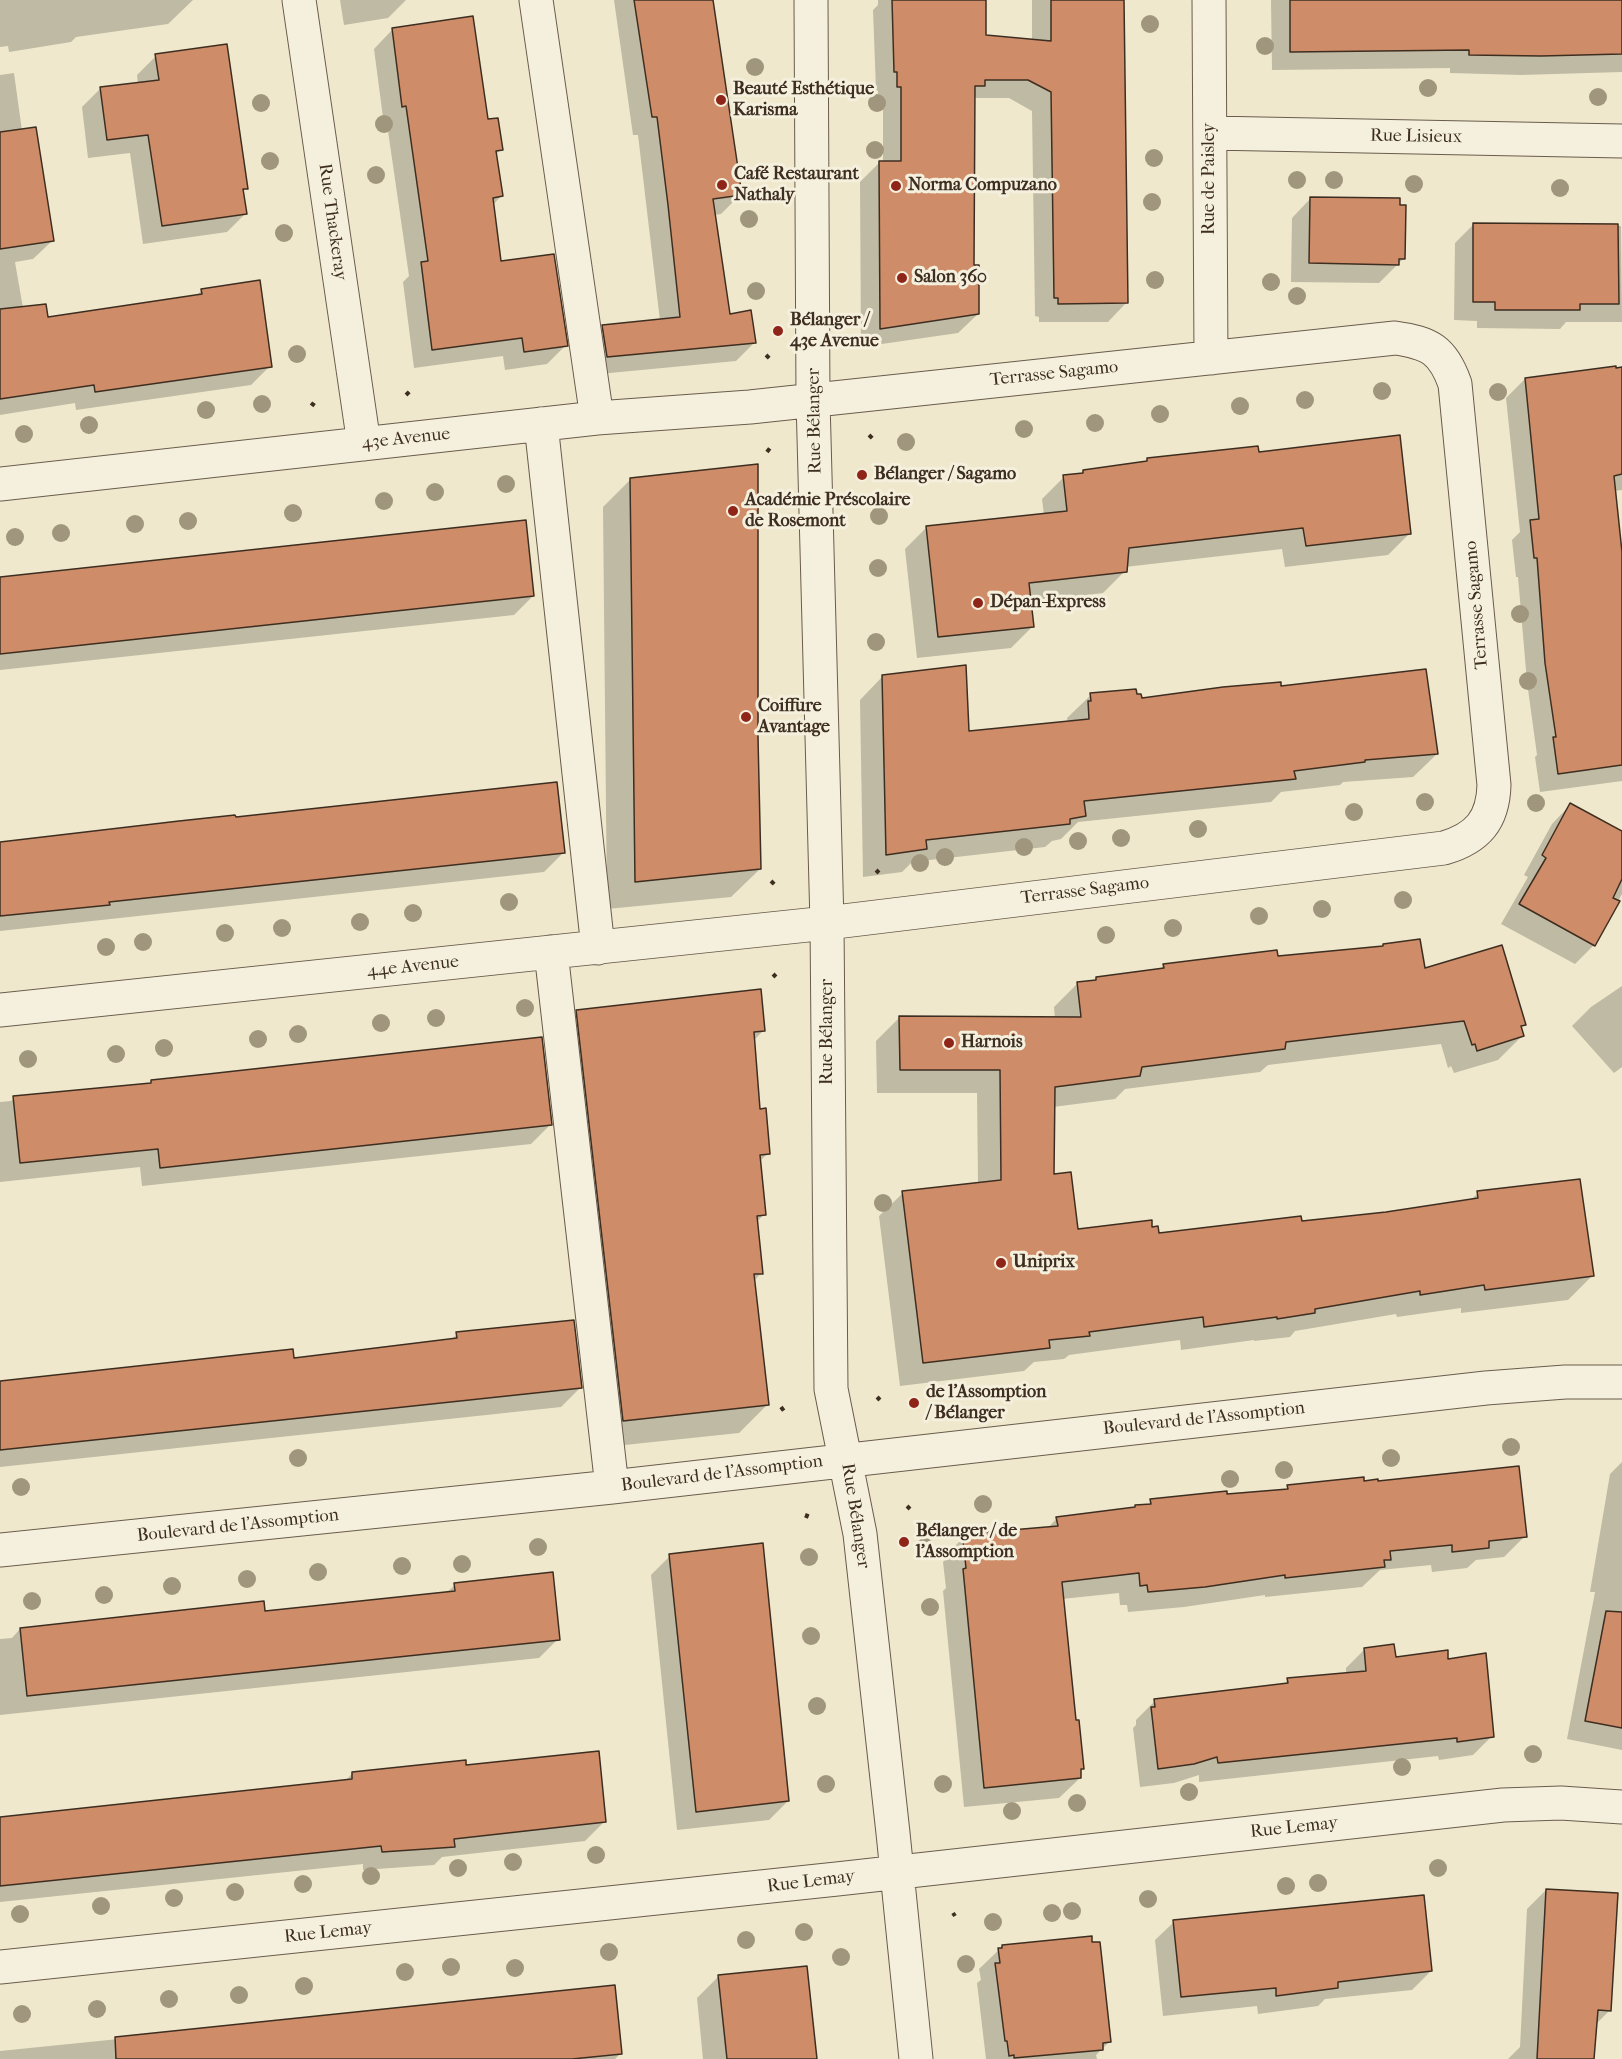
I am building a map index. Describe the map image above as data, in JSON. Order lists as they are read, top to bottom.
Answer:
{
  "streets": {
    "street": [
      "Rue Lisieux",
      "Rue de Paisley",
      "Rue Thackeray",
      "Terrasse Sagamo",
      "Rue Bélanger",
      "43e Avenue",
      "44e Avenue",
      "Boulevard de l'Assomption",
      "Rue Lemay"
    ]
  },
  "crossings": [
    ["Rue Lisieux", "Rue de Paisley"],
    ["Rue de Paisley", "Terrasse Sagamo"],
    ["Rue Thackeray", "43e Avenue"],
    ["Terrasse Sagamo", "Rue Bélanger"],
    ["Terrasse Sagamo", "43e Avenue"],
    ["Terrasse Sagamo", "44e Avenue"],
    ["Rue Bélanger", "43e Avenue"],
    ["Rue Bélanger", "44e Avenue"],
    ["Rue Bélanger", "Boulevard de l'Assomption"],
    ["Rue Bélanger", "Rue Lemay"]
  ],
  "places": [
    "Beauté Esthétique Karisma",
    "Café Restaurant Nathaly",
    "Norma Compuzano",
    "Salon 360",
    "Bélanger / 43e Avenue",
    "Bélanger / Sagamo",
    "Académie Préscolaire de Rosemont",
    "Dépan-Express",
    "Coiffure Avantage",
    "Harnois",
    "Uniprix",
    "de l'Assomption / Bélanger",
    "Bélanger / de l'Assomption"
  ]
}
